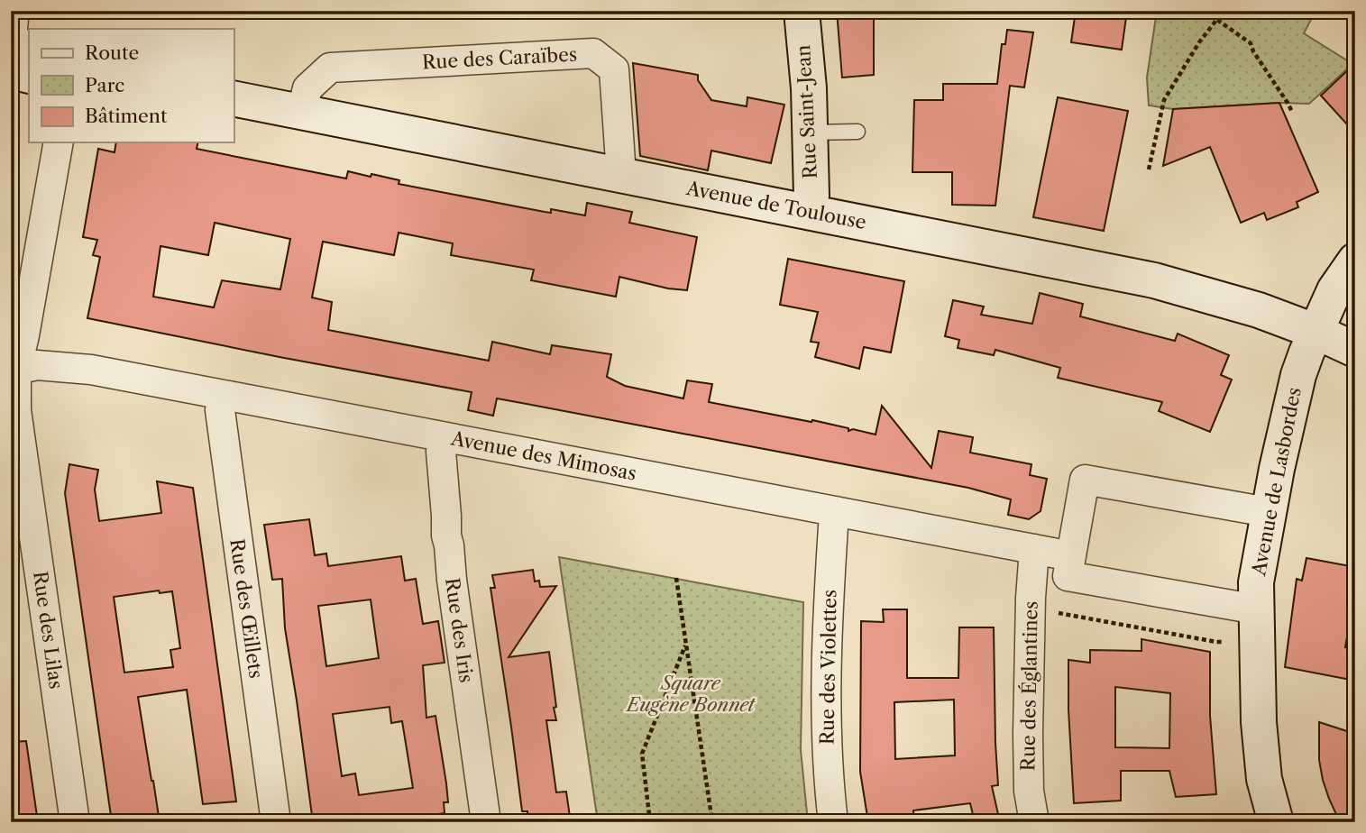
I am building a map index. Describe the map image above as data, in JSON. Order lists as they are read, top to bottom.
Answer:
{
  "streets": {
    "main road": ["Rue Saint-Jean", "Avenue de Toulouse", "Avenue de Lasbordes"],
    "street": [
      "Rue des Caraïbes",
      "Avenue des Mimosas",
      "Rue des Œillets",
      "Rue des Lilas",
      "Rue des Iris",
      "Rue des Violettes",
      "Rue des Églantines"
    ]
  },
  "crossings": [
    ["Rue des Caraïbes", "Avenue de Toulouse"],
    ["Rue Saint-Jean", "Avenue de Toulouse"],
    ["Avenue de Toulouse", "Avenue de Lasbordes"],
    ["Avenue des Mimosas", "Rue des Œillets"],
    ["Avenue des Mimosas", "Rue des Lilas"],
    ["Avenue des Mimosas", "Rue des Iris"],
    ["Avenue des Mimosas", "Rue des Violettes"],
    ["Avenue des Mimosas", "Rue des Églantines"]
  ],
  "parks": ["Square Eugène Bonnet"],
  "legend": ["Route", "Parc", "Bâtiment"]
}
